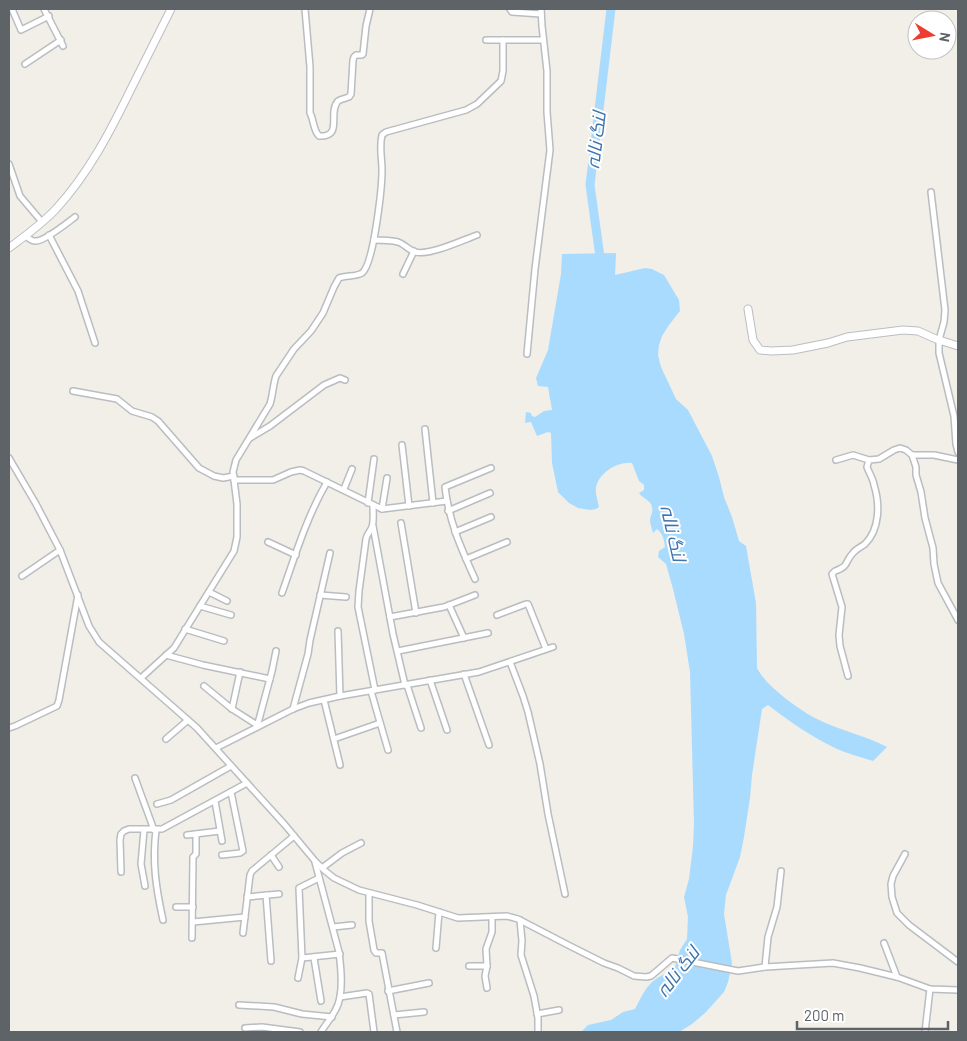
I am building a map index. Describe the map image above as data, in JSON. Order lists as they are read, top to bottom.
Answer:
{
  "water": ["لنگ نالہ"],
  "scale_bar": "200 m",
  "north": "right"
}
